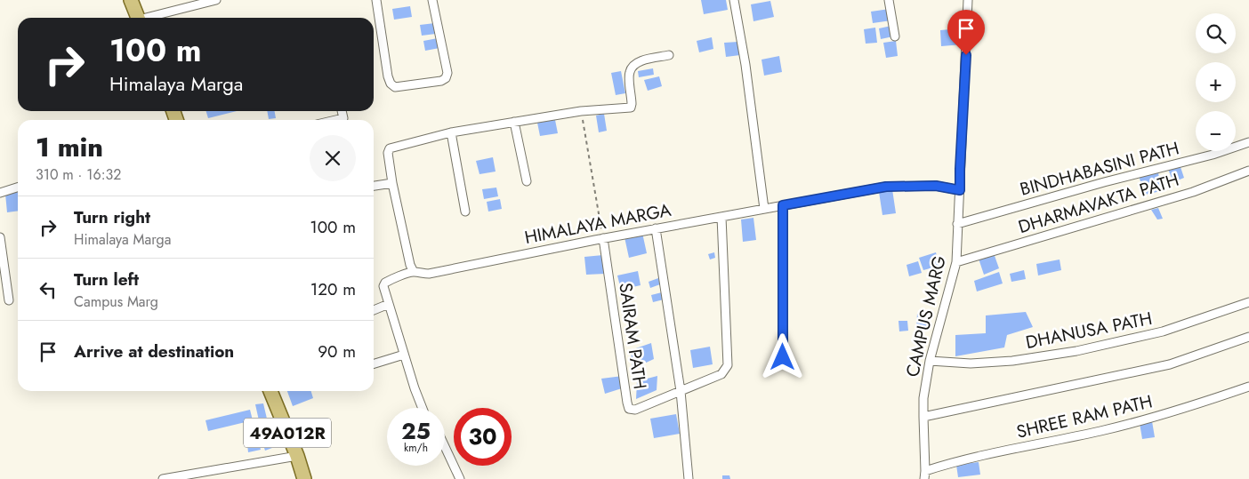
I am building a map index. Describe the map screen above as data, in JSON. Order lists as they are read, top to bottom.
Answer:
{
  "streets": {
    "main road": ["49A012R"],
    "street": [
      "BINDHABASINI PATH",
      "DHARMAVAKTA PATH",
      "HIMALAYA MARGA",
      "CAMPUS MARG",
      "DHANUSA PATH",
      "SAIRAM PATH",
      "SHREE RAM PATH"
    ]
  },
  "crossings": [
    ["BINDHABASINI PATH", "CAMPUS MARG"],
    ["DHARMAVAKTA PATH", "CAMPUS MARG"],
    ["HIMALAYA MARGA", "CAMPUS MARG"],
    ["HIMALAYA MARGA", "SAIRAM PATH"],
    ["CAMPUS MARG", "DHANUSA PATH"],
    ["CAMPUS MARG", "SHREE RAM PATH"]
  ],
  "page": {
    "map_buttons": ["+", "−"],
    "turn": ["100 m", "Himalaya Marga"],
    "heading": ["1 min", "310 m · 16:32"],
    "list": [
      {
        "name": "Turn right",
        "note": "Himalaya Marga",
        "value": "100 m"
      },
      {
        "name": "Turn left",
        "note": "Campus Marg",
        "value": "120 m"
      },
      {
        "name": "Arrive at destination",
        "value": "90 m"
      }
    ],
    "speed": "25 km/h",
    "limit": "30"
  }
}
